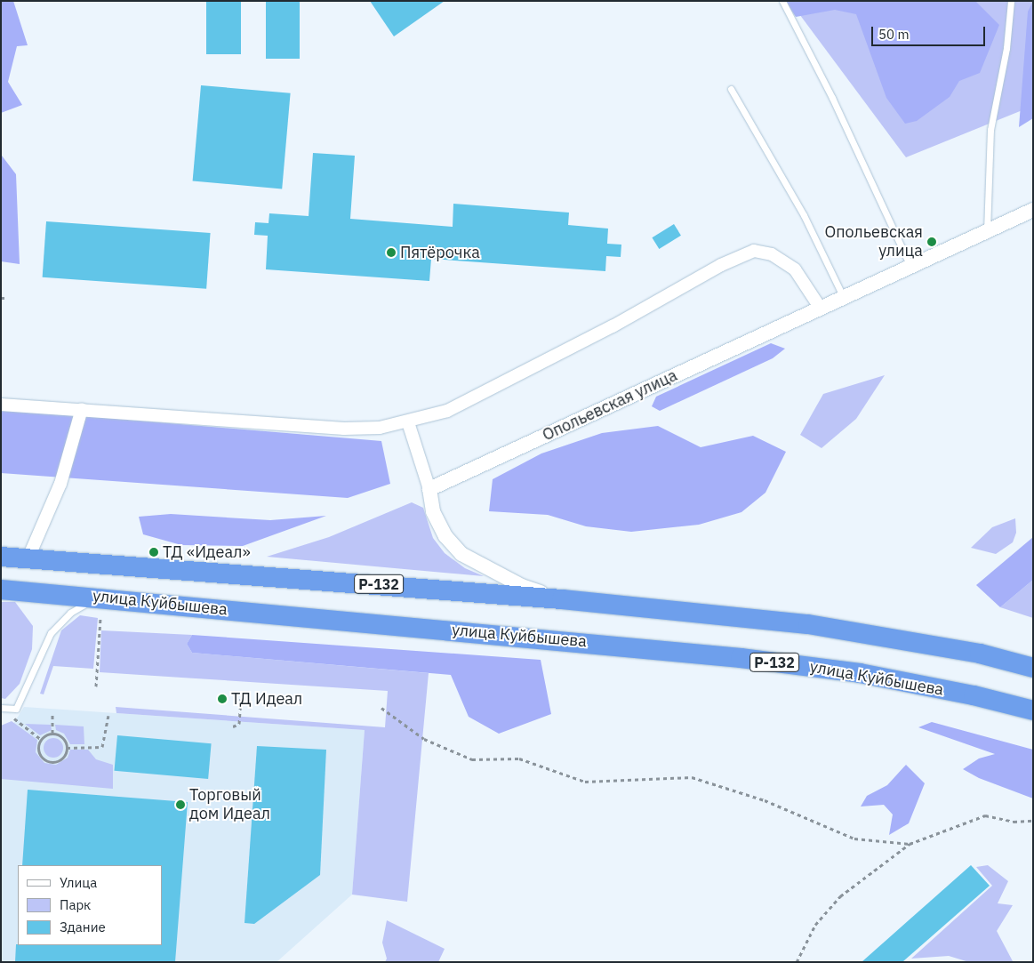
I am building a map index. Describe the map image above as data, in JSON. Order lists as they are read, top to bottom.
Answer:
{
  "streets": {
    "highway": ["Р-132", "улица Куйбышева"],
    "street": ["Опольевская улица"]
  },
  "places": [
    "Опольевская улица",
    "Пятёрочка",
    "ТД «Идеал»",
    "ТД Идеал",
    "Торговый дом Идеал"
  ],
  "legend": ["Улица", "Парк", "Здание"],
  "scale_bar": "50 m"
}
